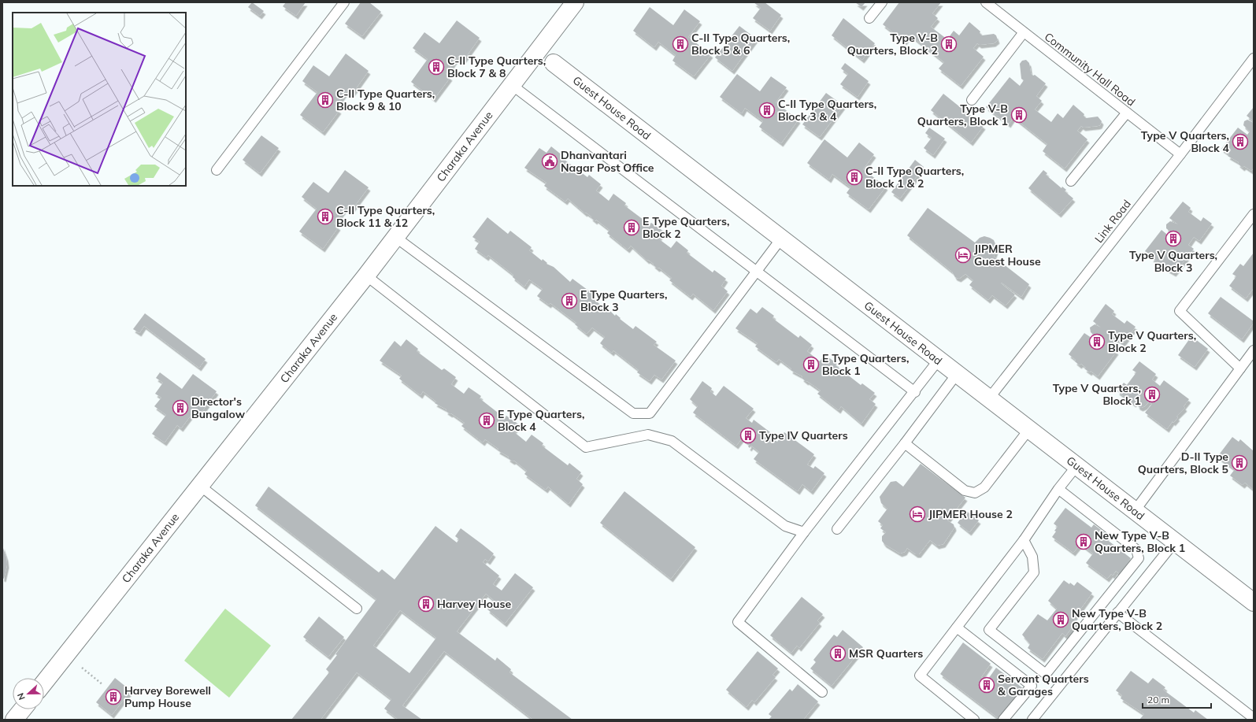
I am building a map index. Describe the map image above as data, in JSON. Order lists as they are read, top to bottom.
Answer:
{
  "streets": {
    "street": ["Guest House Road", "Charaka Avenue"],
    "lane": ["Community Hall Road", "Link Road"]
  },
  "crossings": [
    ["Community Hall Road", "Link Road"],
    ["Guest House Road", "Link Road"]
  ],
  "places": {
    "building": [
      "C-II Type Quarters, Block 5 & 6",
      "Type V-B Quarters, Block 2",
      "C-II Type Quarters, Block 7 & 8",
      "C-II Type Quarters, Block 9 & 10",
      "C-II Type Quarters, Block 3 & 4",
      "Type V-B Quarters, Block 1",
      "Type V Quarters, Block 4",
      "C-II Type Quarters, Block 1 & 2",
      "C-II Type Quarters, Block 11 & 12",
      "E Type Quarters, Block 2",
      "Type V Quarters, Block 3",
      "E Type Quarters, Block 3",
      "Type V Quarters, Block 2",
      "E Type Quarters, Block 1",
      "Type V Quarters, Block 1",
      "Director's Bungalow",
      "E Type Quarters, Block 4",
      "Type IV Quarters",
      "D-II Type Quarters, Block 5",
      "New Type V-B Quarters, Block 1",
      "Harvey House",
      "New Type V-B Quarters, Block 2",
      "MSR Quarters",
      "Servant Quarters & Garages",
      "Harvey Borewell Pump House"
    ],
    "public building": ["Dhanvantari Nagar Post Office"],
    "hotel": ["JIPMER Guest House", "JIPMER House 2"]
  },
  "scale_bar": "20 m",
  "north": "left"
}
